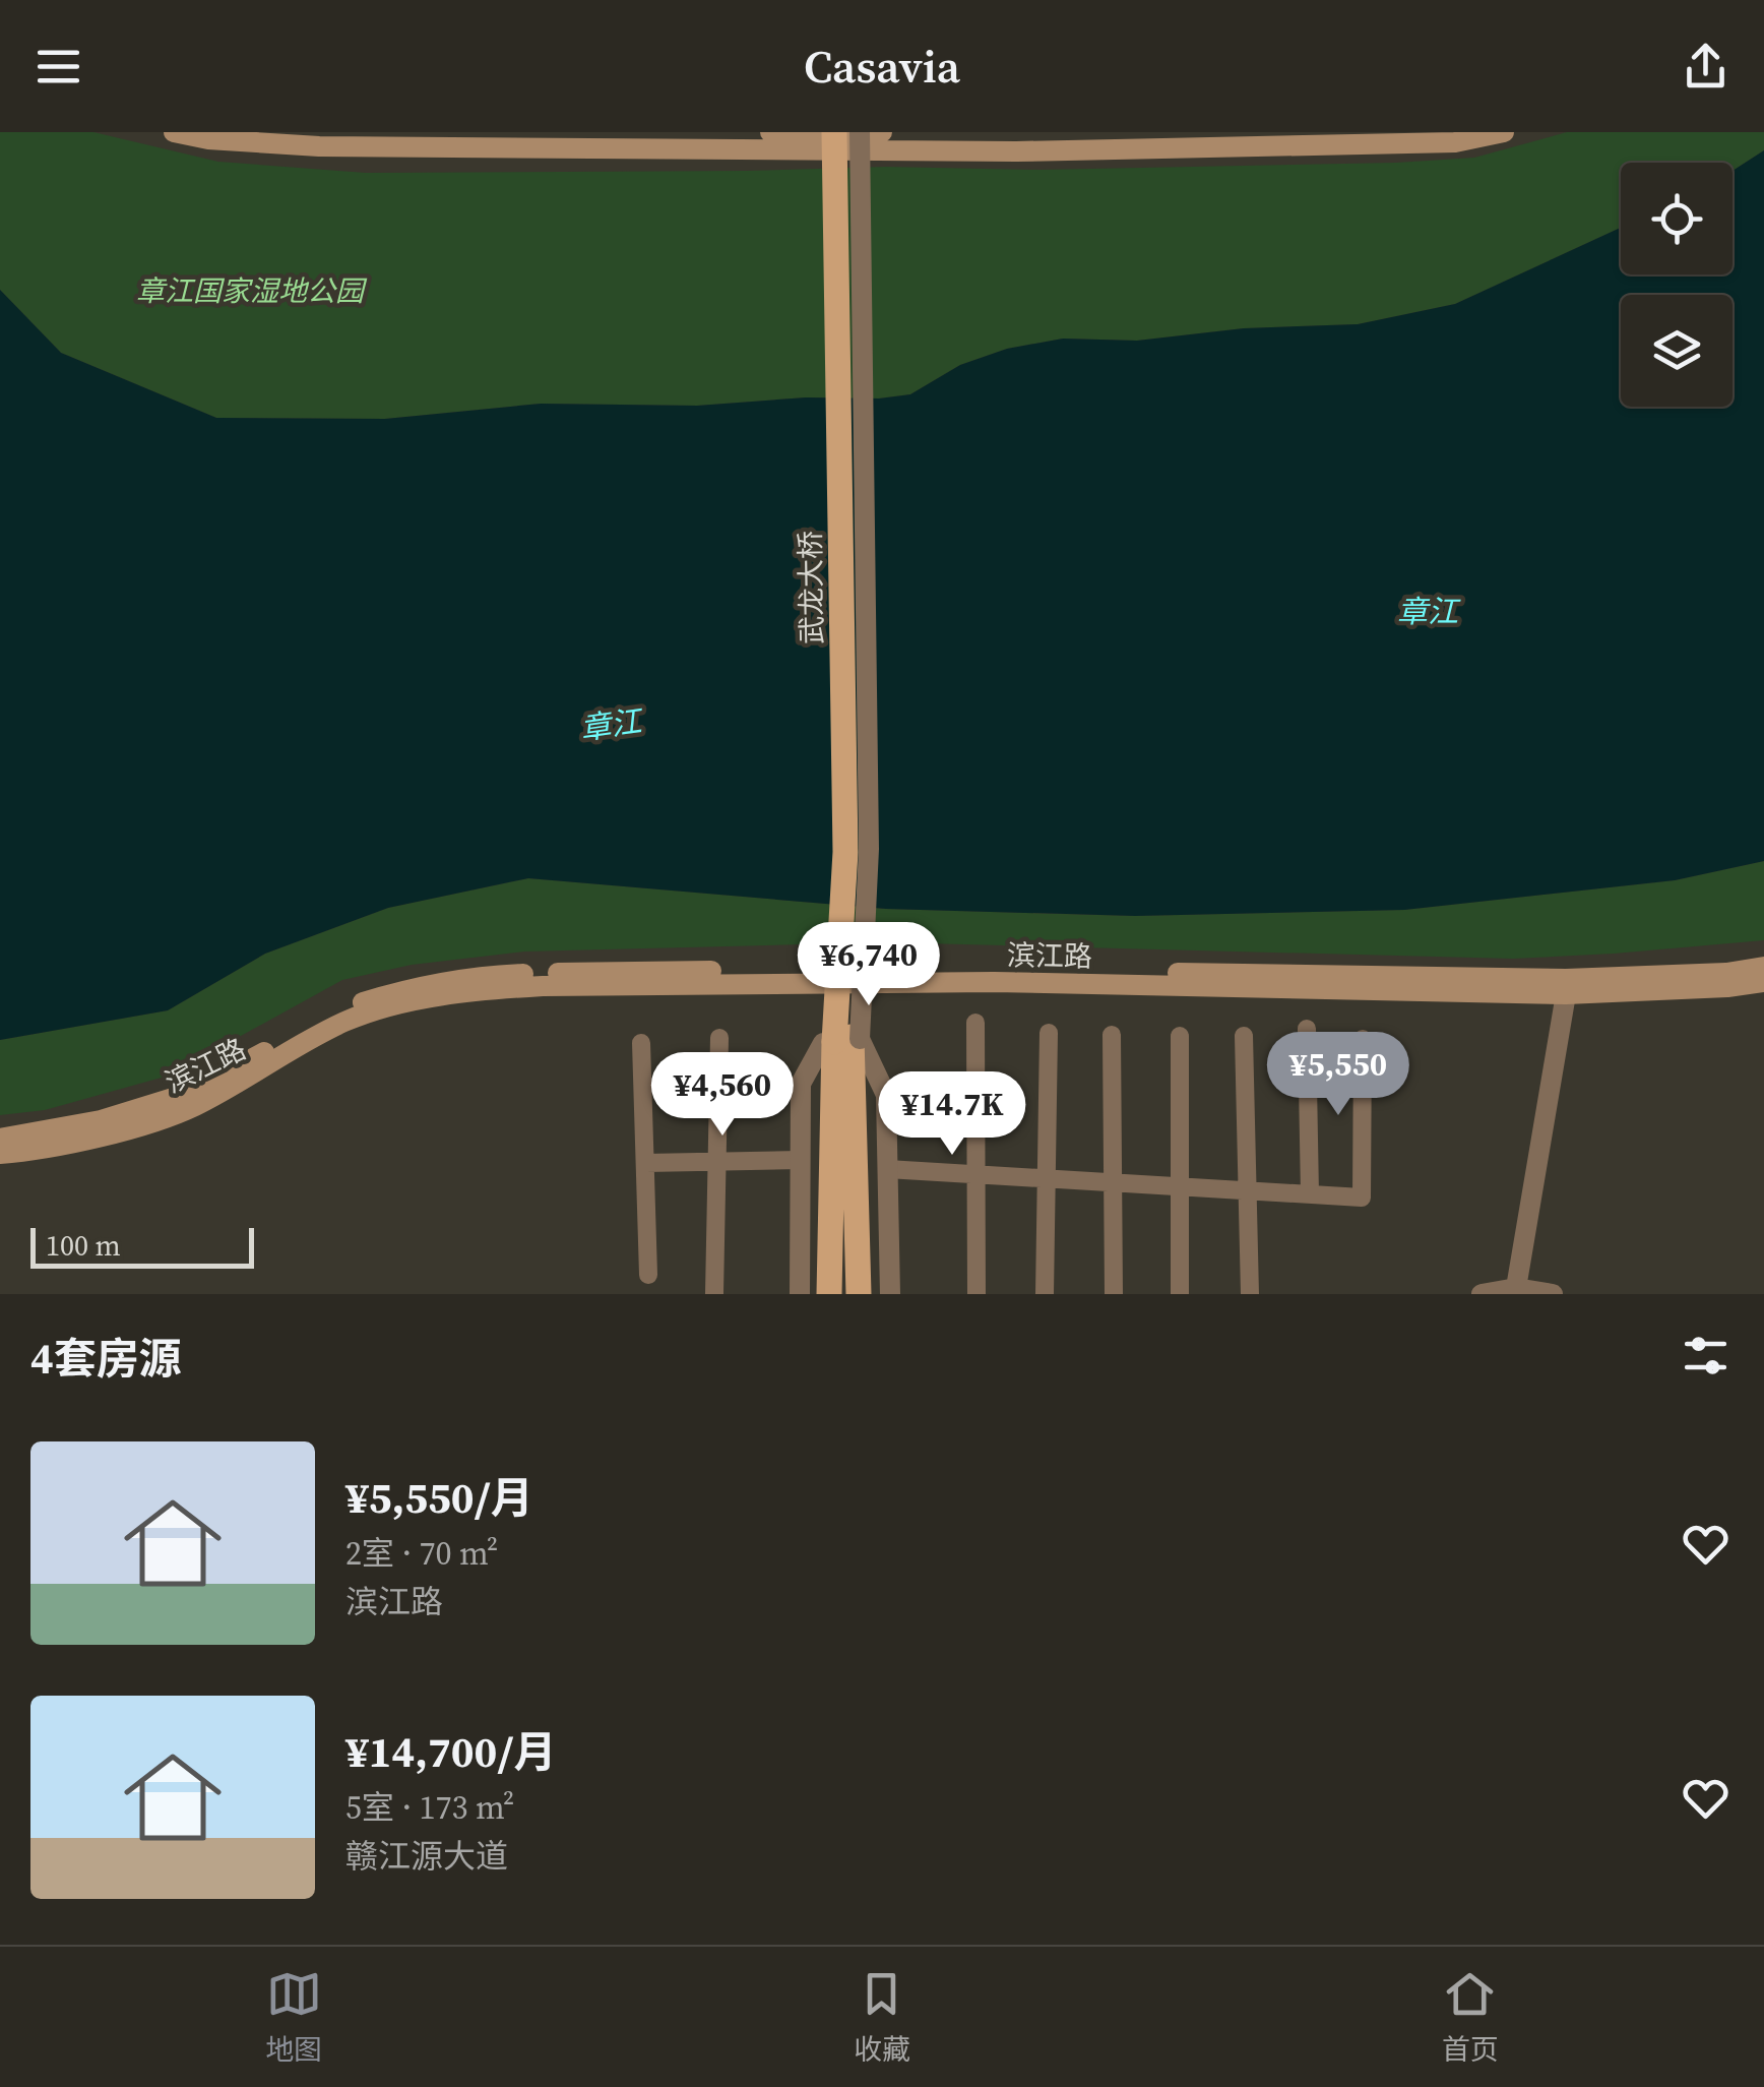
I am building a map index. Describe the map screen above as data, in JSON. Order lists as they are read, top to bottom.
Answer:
{
  "streets": {
    "main road": ["武龙大桥", "滨江路"]
  },
  "water": ["章江"],
  "parks": ["章江国家湿地公园"],
  "scale_bar": "100 m",
  "page": {
    "header": "Casavia",
    "price": [
      "¥6,740",
      "¥5,550",
      "¥4,560",
      "¥14.7K"
    ],
    "scale": "100 m",
    "heading": "4套房源",
    "list": [
      {
        "name": "¥5,550/月",
        "note": "2室 · 70 m² · 滨江路"
      },
      {
        "name": "¥14,700/月",
        "note": "5室 · 173 m² · 赣江源大道"
      }
    ],
    "tabs": ["地图", "收藏", "首页"]
  }
}
